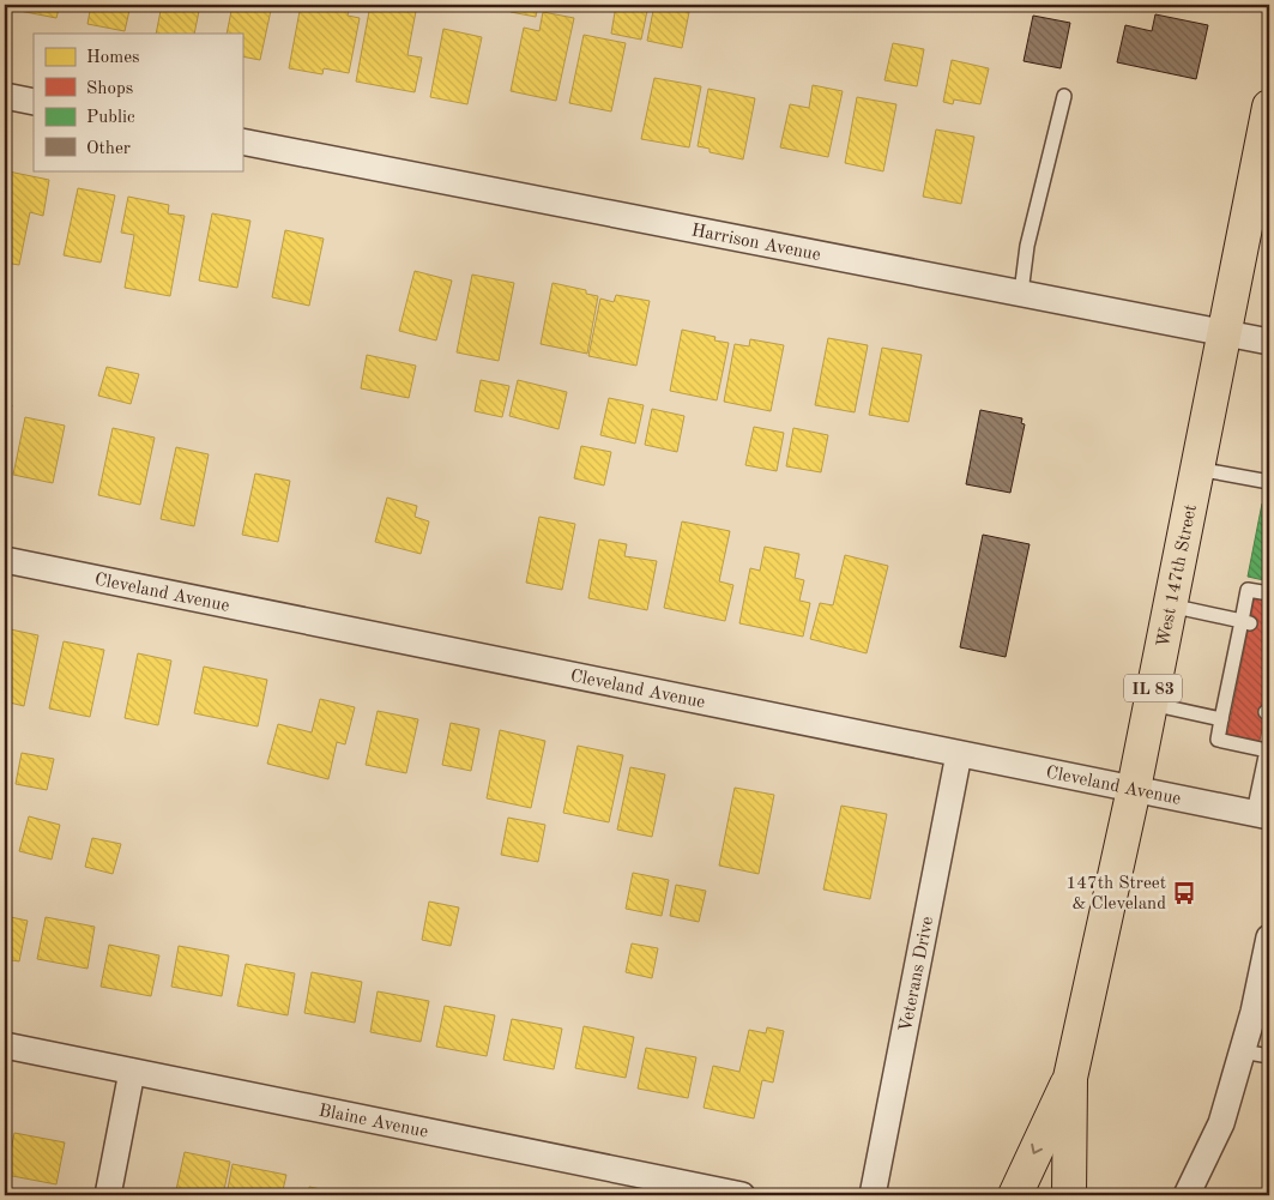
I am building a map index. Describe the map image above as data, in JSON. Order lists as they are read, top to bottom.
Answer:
{
  "streets": {
    "main road": ["West 147th Street", "IL 83"],
    "street": [
      "Harrison Avenue",
      "Cleveland Avenue",
      "Veterans Drive",
      "Blaine Avenue"
    ]
  },
  "crossings": [
    ["Harrison Avenue", "West 147th Street"],
    ["West 147th Street", "Cleveland Avenue"],
    ["Cleveland Avenue", "Veterans Drive"]
  ],
  "places": {
    "bus stop": ["147th Street & Cleveland"]
  },
  "legend": [
    "Homes",
    "Shops",
    "Public",
    "Other"
  ]
}
